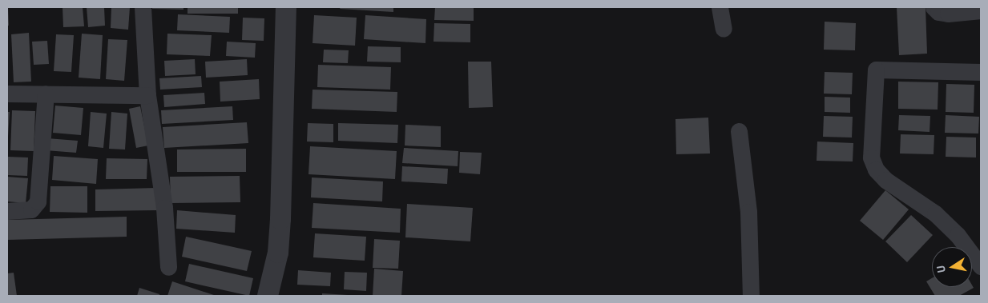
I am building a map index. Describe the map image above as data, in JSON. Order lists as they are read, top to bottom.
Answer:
{
  "north": "left"
}
